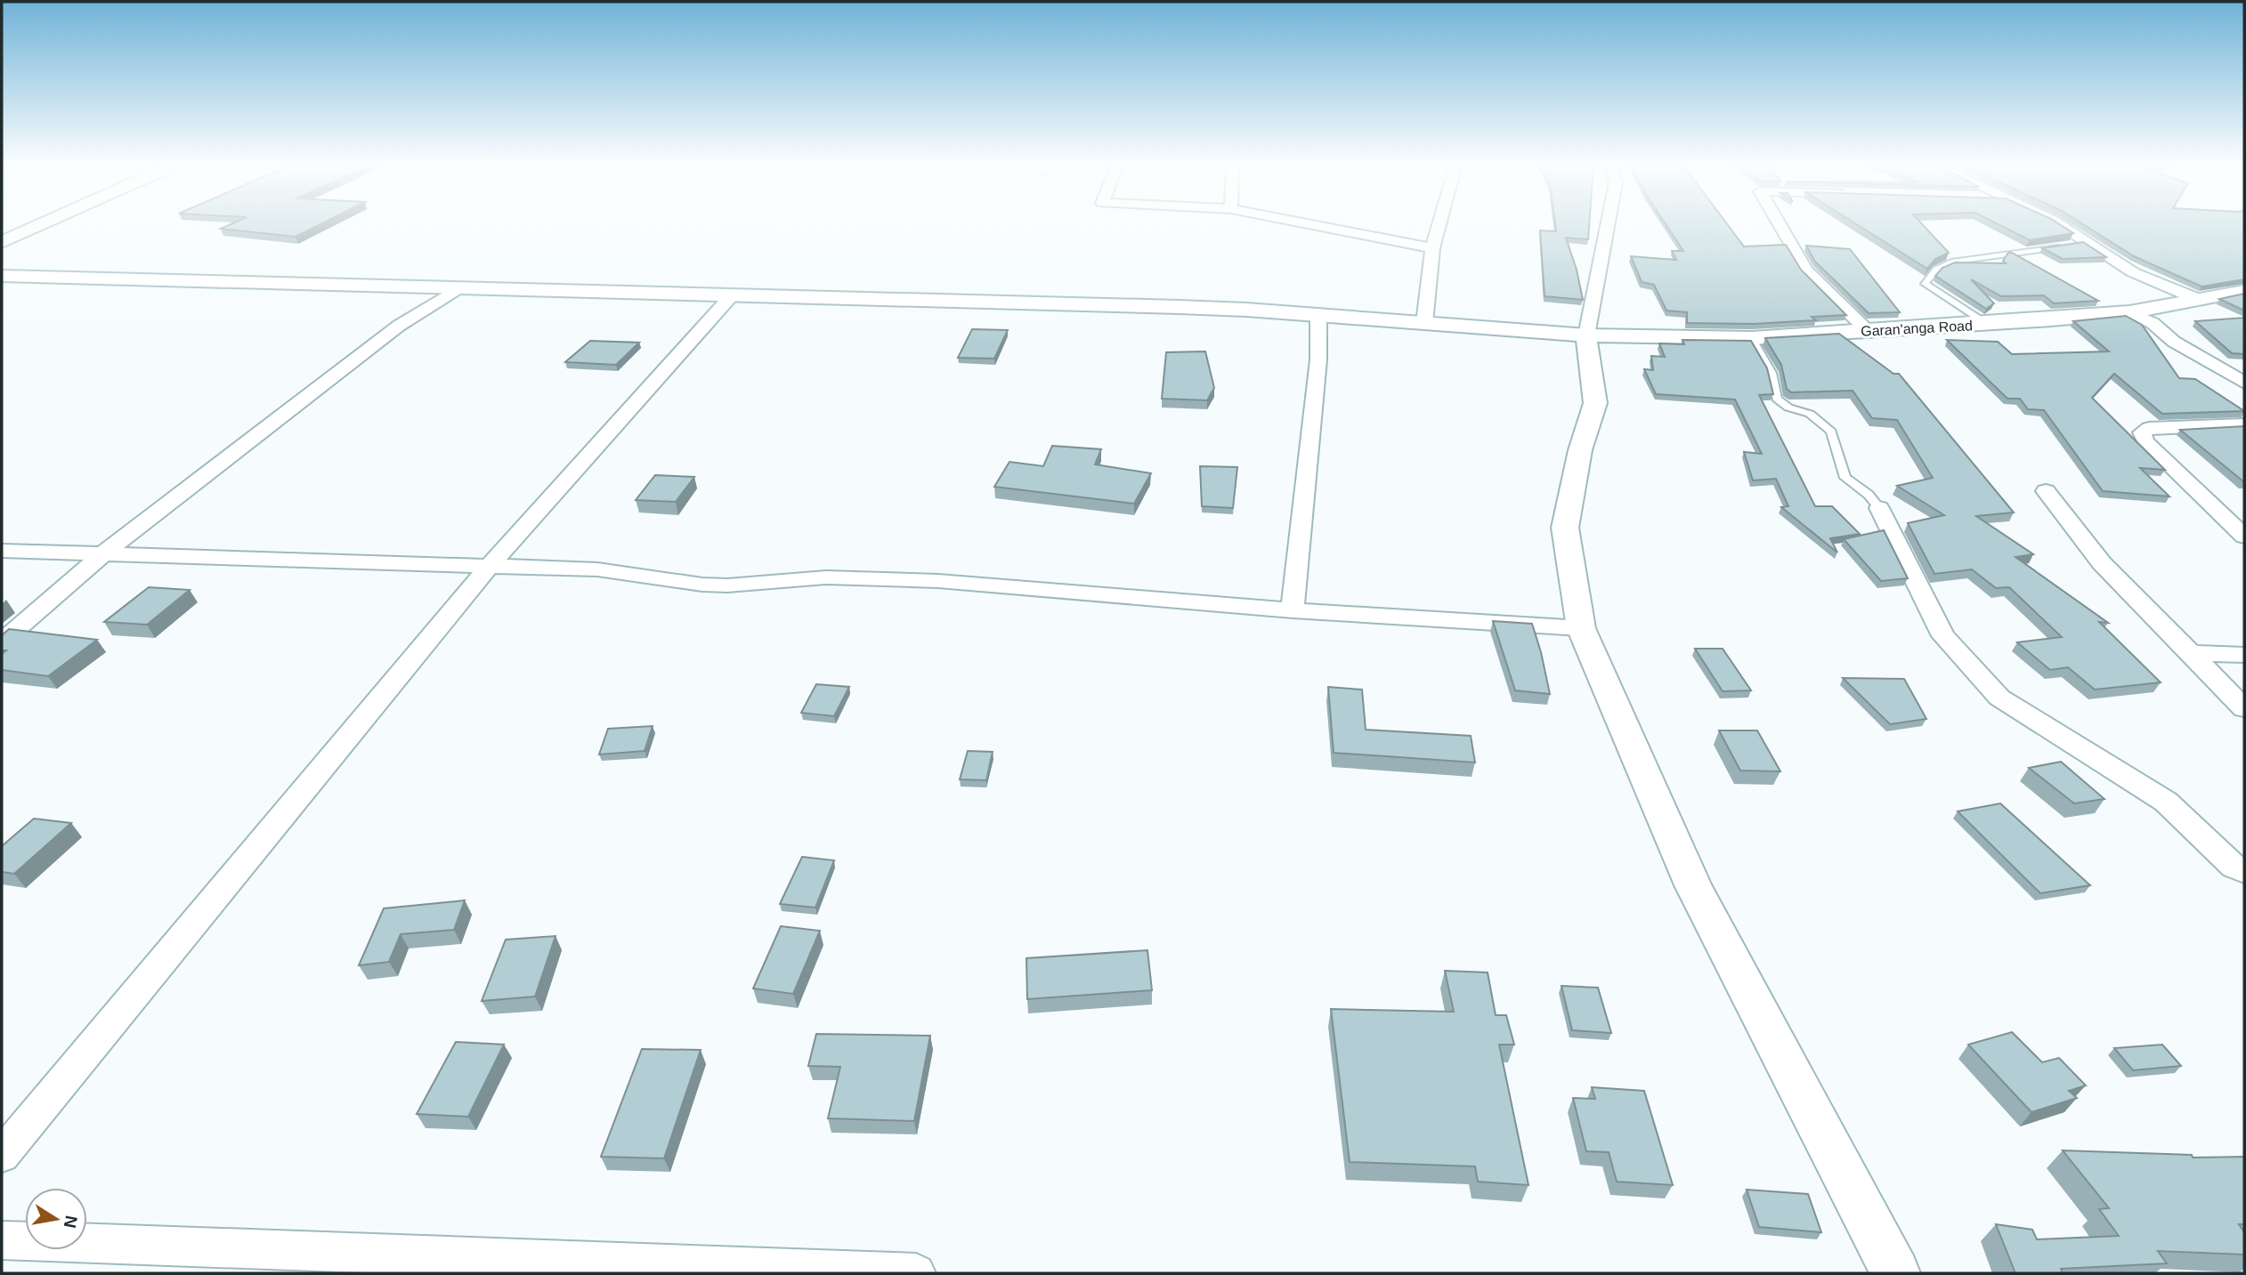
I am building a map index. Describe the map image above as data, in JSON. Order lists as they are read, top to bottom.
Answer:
{
  "streets": {
    "street": ["Garan'anga Road"]
  },
  "north": "right"
}
